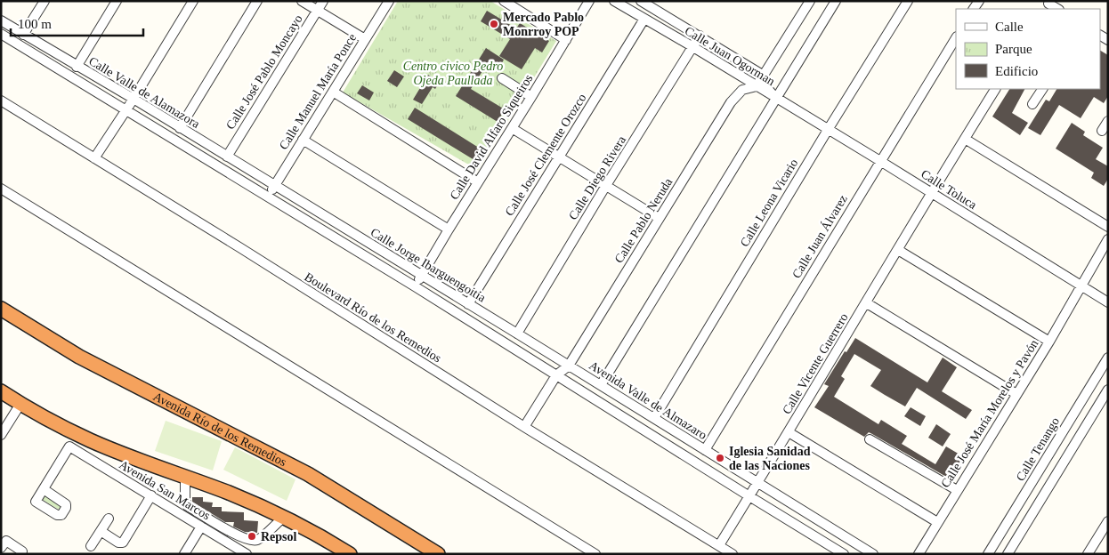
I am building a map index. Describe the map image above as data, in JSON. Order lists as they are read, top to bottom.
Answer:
{
  "streets": {
    "highway": ["Avenida Río de los Remedios"],
    "street": [
      "Calle Juan Ogorman",
      "Calle José Pablo Moncayo",
      "Calle Manuel María Ponce",
      "Calle Valle de Alamazora",
      "Calle David Alfaro Siqueiros",
      "Calle José Clemente Orozco",
      "Calle Diego Rivera",
      "Calle Toluca",
      "Calle Leona Vicario",
      "Calle Pablo Neruda",
      "Calle Juan Álvarez",
      "Calle Jorge Ibarguengoitia",
      "Boulevard Río de los Remedios",
      "Calle Vicente Guerrero",
      "Avenida Valle de Almazaro",
      "Calle José María Morelos y Pavón",
      "Calle Tenango",
      "Avenida San Marcos"
    ]
  },
  "crossings": [
    ["Calle Juan Ogorman", "Calle José Clemente Orozco"],
    ["Calle Juan Ogorman", "Calle Diego Rivera"],
    ["Calle Juan Ogorman", "Calle Toluca"],
    ["Calle Juan Ogorman", "Calle Pablo Neruda"],
    ["Calle José Pablo Moncayo", "Calle Valle de Alamazora"],
    ["Calle Manuel María Ponce", "Calle Valle de Alamazora"],
    ["Calle Manuel María Ponce", "Calle Jorge Ibarguengoitia"],
    ["Calle Valle de Alamazora", "Calle Jorge Ibarguengoitia"],
    ["Calle David Alfaro Siqueiros", "Calle Jorge Ibarguengoitia"],
    ["Calle José Clemente Orozco", "Calle Jorge Ibarguengoitia"],
    ["Calle Diego Rivera", "Calle Jorge Ibarguengoitia"],
    ["Calle Toluca", "Calle Leona Vicario"],
    ["Calle Toluca", "Calle Juan Álvarez"],
    ["Calle Toluca", "Calle Vicente Guerrero"],
    ["Calle Toluca", "Calle José María Morelos y Pavón"],
    ["Calle Leona Vicario", "Avenida Valle de Almazaro"],
    ["Calle Pablo Neruda", "Calle Jorge Ibarguengoitia"],
    ["Calle Pablo Neruda", "Boulevard Río de los Remedios"],
    ["Calle Pablo Neruda", "Avenida Valle de Almazaro"],
    ["Calle Juan Álvarez", "Avenida Valle de Almazaro"],
    ["Calle Jorge Ibarguengoitia", "Avenida Valle de Almazaro"],
    ["Boulevard Río de los Remedios", "Calle Vicente Guerrero"],
    ["Calle Vicente Guerrero", "Avenida Valle de Almazaro"]
  ],
  "parks": ["Centro civico Pedro Ojeda Paullada"],
  "places": ["Mercado Pablo Monrroy POP", "Iglesia Sanidad de las Naciones", "Repsol"],
  "legend": ["Calle", "Parque", "Edificio"],
  "scale_bar": "100 m"
}
